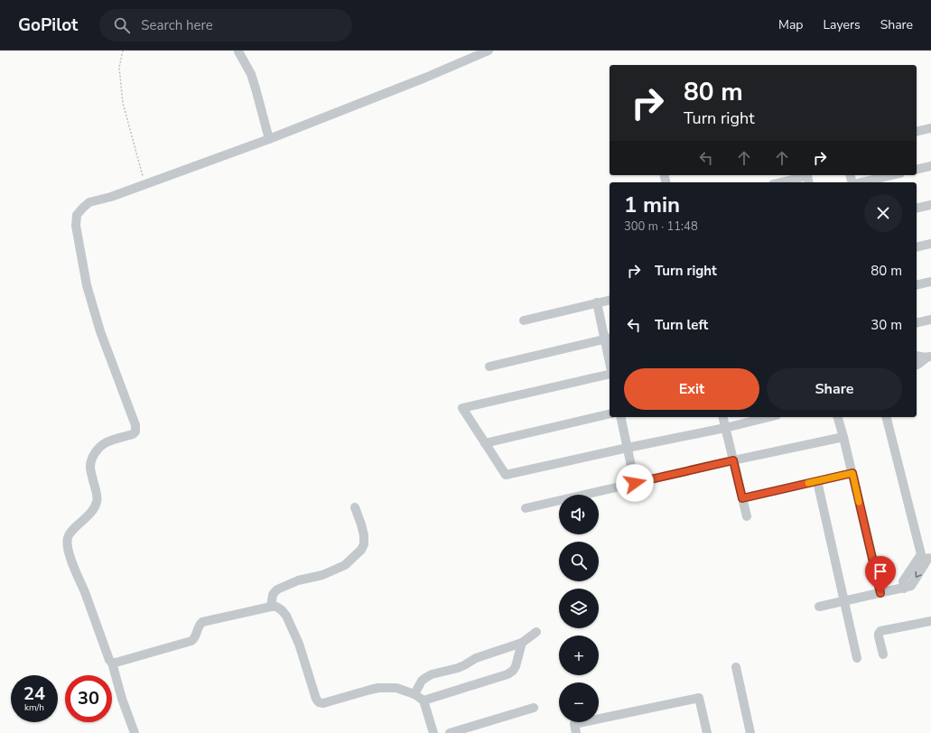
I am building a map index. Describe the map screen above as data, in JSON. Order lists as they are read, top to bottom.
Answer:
{
  "page": {
    "header": "GoPilot",
    "search": "Search here",
    "nav": ["Map", "Layers", "Share"],
    "turn": ["80 m", "Turn right"],
    "heading": ["1 min", "300 m · 11:48"],
    "list": [
      {
        "name": "Turn right",
        "value": "80 m"
      },
      {
        "name": "Turn left",
        "value": "30 m"
      }
    ],
    "buttons": ["Exit", "Share"],
    "map_buttons": ["+", "−"],
    "speed": "24 km/h",
    "limit": "30"
  }
}
